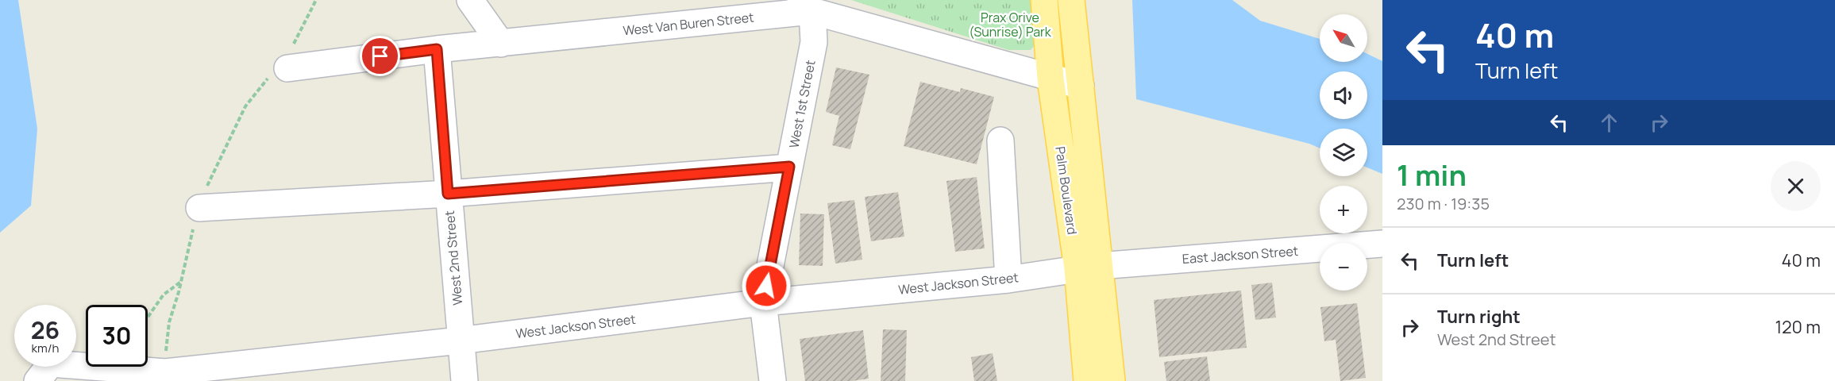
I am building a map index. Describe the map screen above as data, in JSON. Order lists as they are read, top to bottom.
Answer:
{
  "streets": {
    "main road": ["Palm Boulevard"],
    "street": [
      "West Van Buren Street",
      "West 1st Street",
      "East Jackson Street",
      "West 2nd Street",
      "West Jackson Street"
    ]
  },
  "crossings": [
    ["West Van Buren Street", "West 1st Street"],
    ["West Van Buren Street", "Palm Boulevard"],
    ["West Van Buren Street", "West 2nd Street"],
    ["West 1st Street", "West Jackson Street"],
    ["Palm Boulevard", "East Jackson Street"],
    ["Palm Boulevard", "West Jackson Street"],
    ["East Jackson Street", "West Jackson Street"],
    ["West 2nd Street", "West Jackson Street"]
  ],
  "parks": ["Prax Orive (Sunrise) Park"],
  "north": "top left",
  "page": {
    "turn": ["40 m", "Turn left"],
    "map_buttons": ["+", "−"],
    "heading": ["1 min", "230 m · 19:35"],
    "list": [
      {
        "name": "Turn left",
        "value": "40 m"
      },
      {
        "name": "Turn right",
        "note": "West 2nd Street",
        "value": "120 m"
      }
    ],
    "speed": "26 km/h",
    "limit": "30"
  }
}
